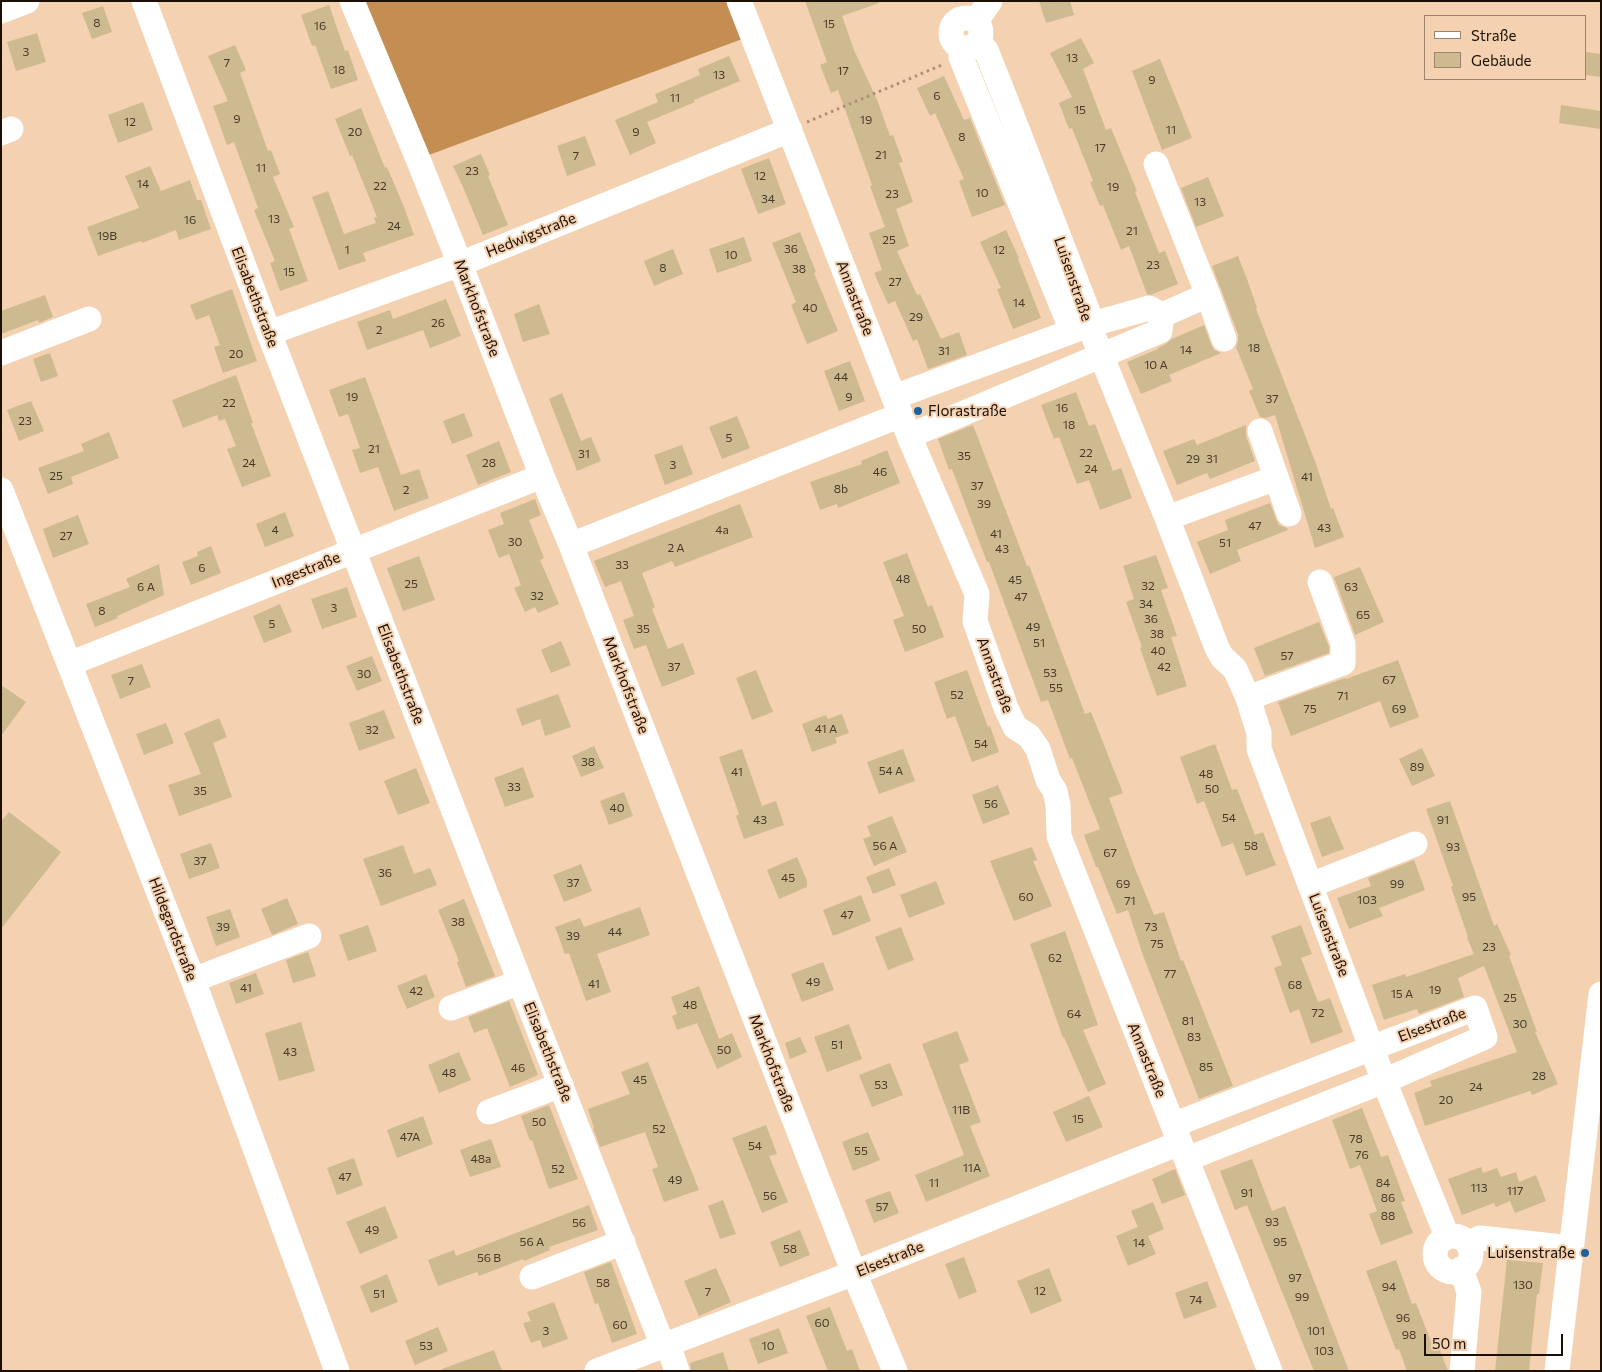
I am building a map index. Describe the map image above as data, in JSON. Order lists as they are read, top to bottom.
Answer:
{
  "streets": {
    "street": [
      "Hedwigstraße",
      "Luisenstraße",
      "Elisabethstraße",
      "Annastraße",
      "Markhofstraße",
      "Ingestraße",
      "Hildegardstraße",
      "Elsestraße"
    ]
  },
  "crossings": [
    ["Hedwigstraße", "Elisabethstraße"],
    ["Hedwigstraße", "Annastraße"],
    ["Hedwigstraße", "Markhofstraße"],
    ["Luisenstraße", "Elsestraße"],
    ["Elisabethstraße", "Ingestraße"],
    ["Elisabethstraße", "Elsestraße"],
    ["Annastraße", "Elsestraße"],
    ["Markhofstraße", "Ingestraße"],
    ["Markhofstraße", "Elsestraße"],
    ["Ingestraße", "Hildegardstraße"]
  ],
  "places": ["Florastraße", "Luisenstraße"],
  "house_numbers": [
    "8",
    "15",
    "16",
    "3",
    "13",
    "7",
    "18",
    "17",
    "13",
    "9",
    "6",
    "11",
    "15",
    "9",
    "19",
    "12",
    "11",
    "20",
    "9",
    "8",
    "17",
    "21",
    "7",
    "11",
    "23",
    "12",
    "14",
    "22",
    "19",
    "10",
    "23",
    "34",
    "13",
    "13",
    "16",
    "24",
    "21",
    "19B",
    "25",
    "36",
    "1",
    "12",
    "10",
    "23",
    "8",
    "38",
    "15",
    "27",
    "14",
    "40",
    "29",
    "26",
    "2",
    "18",
    "14",
    "31",
    "20",
    "10 A",
    "44",
    "19",
    "9",
    "37",
    "22",
    "16",
    "23",
    "18",
    "5",
    "21",
    "22",
    "31",
    "35",
    "29",
    "31",
    "24",
    "28",
    "3",
    "24",
    "46",
    "25",
    "41",
    "37",
    "8b",
    "2",
    "39",
    "47",
    "43",
    "4",
    "4a",
    "41",
    "27",
    "30",
    "51",
    "2 A",
    "43",
    "33",
    "6",
    "48",
    "45",
    "25",
    "32",
    "6 A",
    "63",
    "32",
    "47",
    "34",
    "3",
    "8",
    "65",
    "36",
    "5",
    "49",
    "35",
    "50",
    "38",
    "51",
    "40",
    "57",
    "37",
    "42",
    "53",
    "30",
    "67",
    "7",
    "55",
    "52",
    "71",
    "75",
    "69",
    "41 A",
    "32",
    "54",
    "38",
    "89",
    "54 A",
    "41",
    "48",
    "33",
    "50",
    "35",
    "56",
    "40",
    "54",
    "43",
    "91",
    "56 A",
    "58",
    "93",
    "67",
    "37",
    "36",
    "45",
    "37",
    "69",
    "99",
    "60",
    "95",
    "103",
    "71",
    "47",
    "38",
    "39",
    "73",
    "44",
    "39",
    "75",
    "23",
    "62",
    "77",
    "49",
    "41",
    "68",
    "41",
    "19",
    "42",
    "15 A",
    "25",
    "48",
    "72",
    "64",
    "81",
    "30",
    "83",
    "51",
    "50",
    "43",
    "85",
    "46",
    "48",
    "28",
    "45",
    "53",
    "24",
    "20",
    "11B",
    "15",
    "50",
    "52",
    "47A",
    "78",
    "54",
    "55",
    "76",
    "48a",
    "11A",
    "52",
    "47",
    "49",
    "11",
    "84",
    "113",
    "117",
    "91",
    "56",
    "86",
    "57",
    "88",
    "93",
    "56",
    "49",
    "56 A",
    "95",
    "14",
    "58",
    "56 B",
    "97",
    "58",
    "130",
    "94",
    "12",
    "7",
    "51",
    "99",
    "74",
    "96",
    "60",
    "60",
    "3",
    "101",
    "98",
    "53",
    "10",
    "103"
  ],
  "legend": ["Straße", "Gebäude"],
  "scale_bar": "50 m"
}
